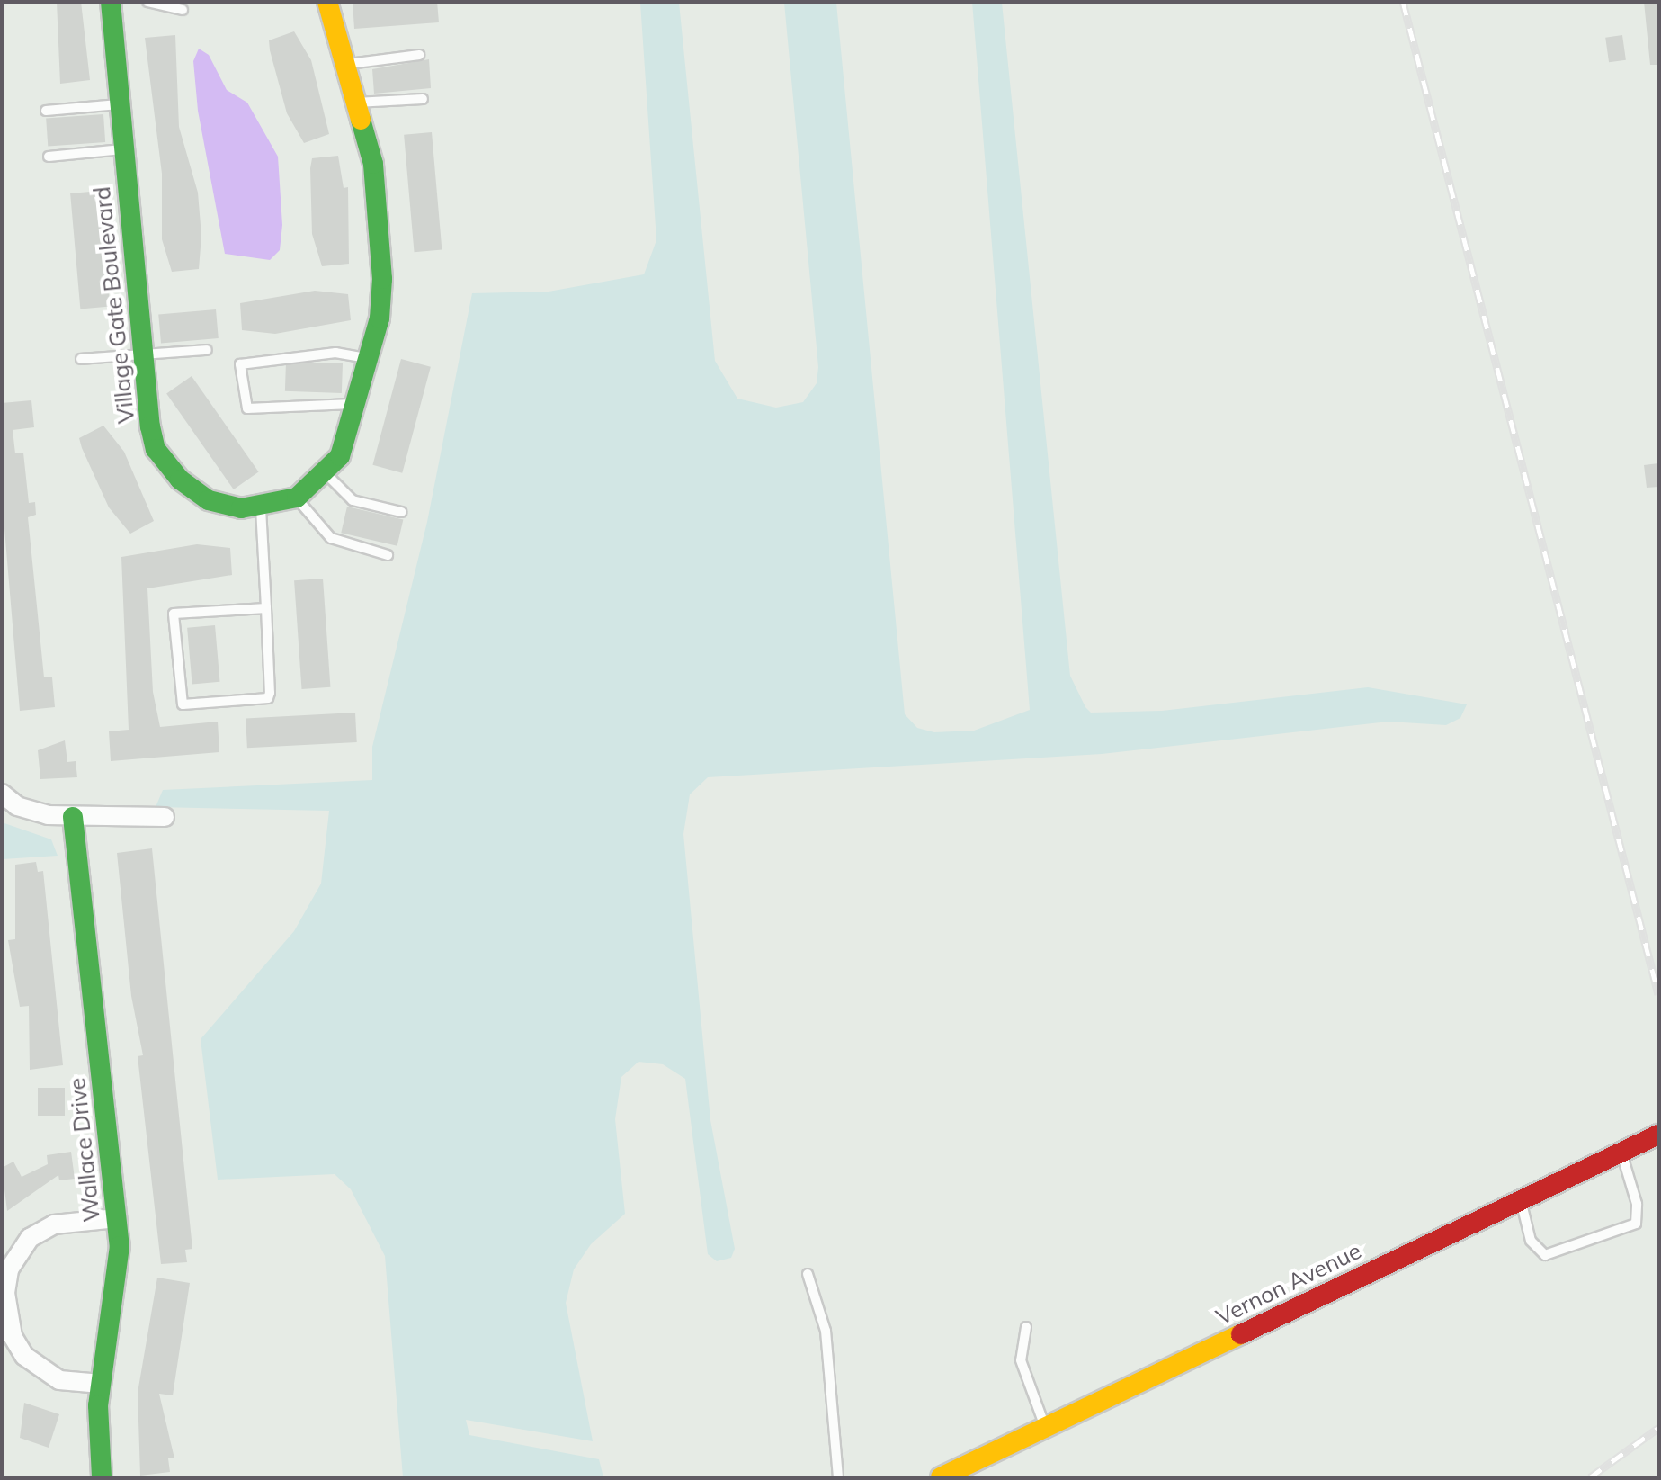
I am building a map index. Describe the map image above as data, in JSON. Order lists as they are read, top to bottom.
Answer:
{
  "streets": {
    "street": ["Village Gate Boulevard", "Wallace Drive", "Vernon Avenue"]
  }
}
